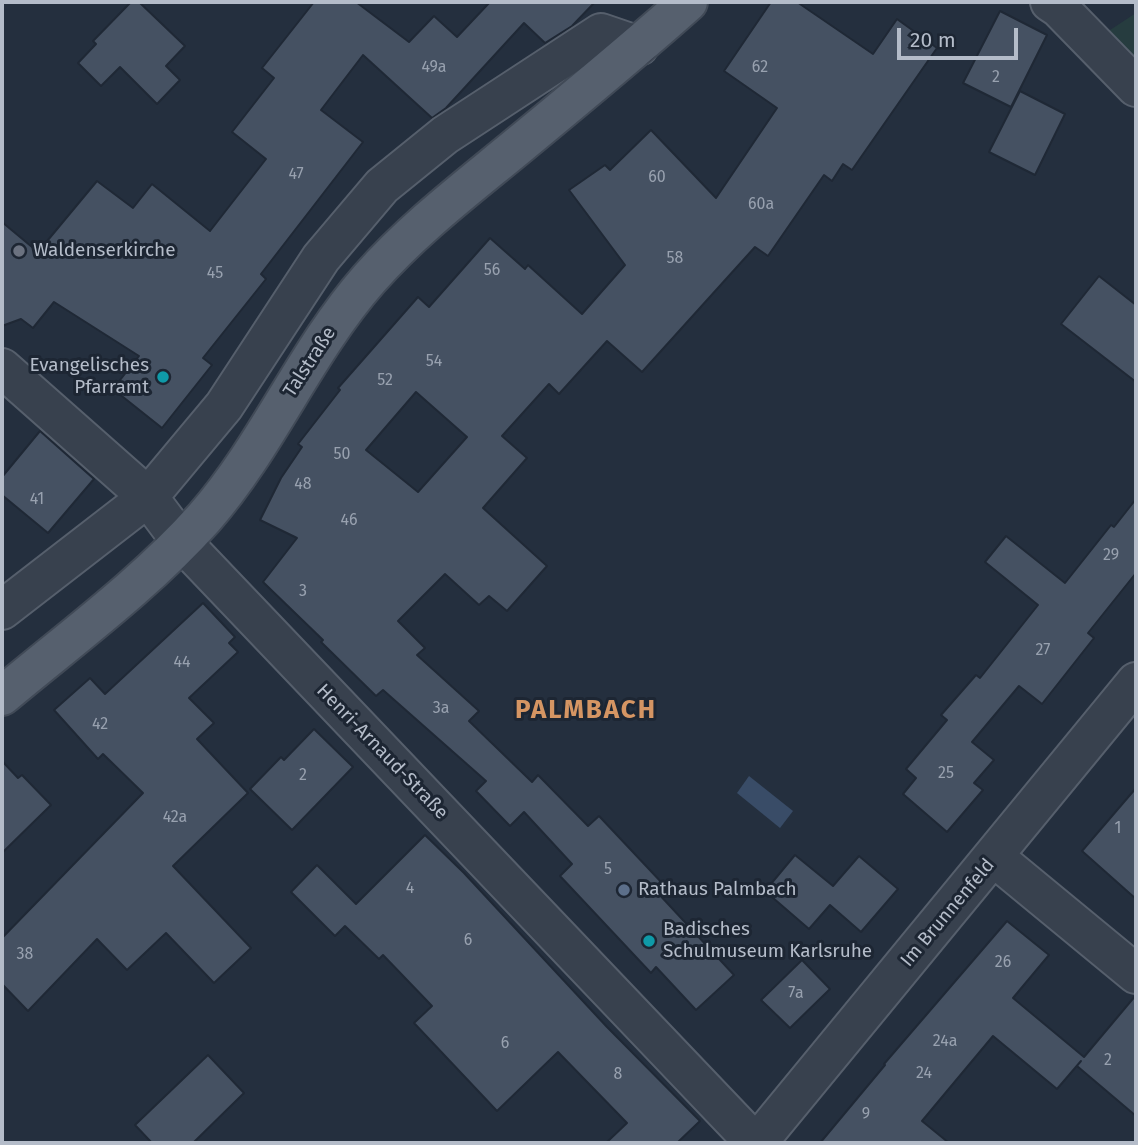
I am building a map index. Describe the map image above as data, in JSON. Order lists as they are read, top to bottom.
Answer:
{
  "streets": {
    "main road": ["Talstraße"],
    "street": ["Henri-Arnaud-Straße", "Im Brunnenfeld"]
  },
  "crossings": [
    ["Talstraße", "Henri-Arnaud-Straße"],
    ["Henri-Arnaud-Straße", "Im Brunnenfeld"]
  ],
  "districts": ["PALMBACH"],
  "places": [
    "Waldenserkirche",
    "Evangelisches Pfarramt",
    "Rathaus Palmbach",
    "Badisches Schulmuseum Karlsruhe"
  ],
  "house_numbers": [
    "49a",
    "62",
    "2",
    "47",
    "60",
    "60a",
    "58",
    "56",
    "45",
    "54",
    "52",
    "50",
    "48",
    "41",
    "46",
    "29",
    "3",
    "27",
    "44",
    "3a",
    "42",
    "25",
    "2",
    "42a",
    "1",
    "5",
    "4",
    "6",
    "38",
    "26",
    "7a",
    "24a",
    "6",
    "2",
    "24",
    "8",
    "9"
  ],
  "scale_bar": "20 m"
}
